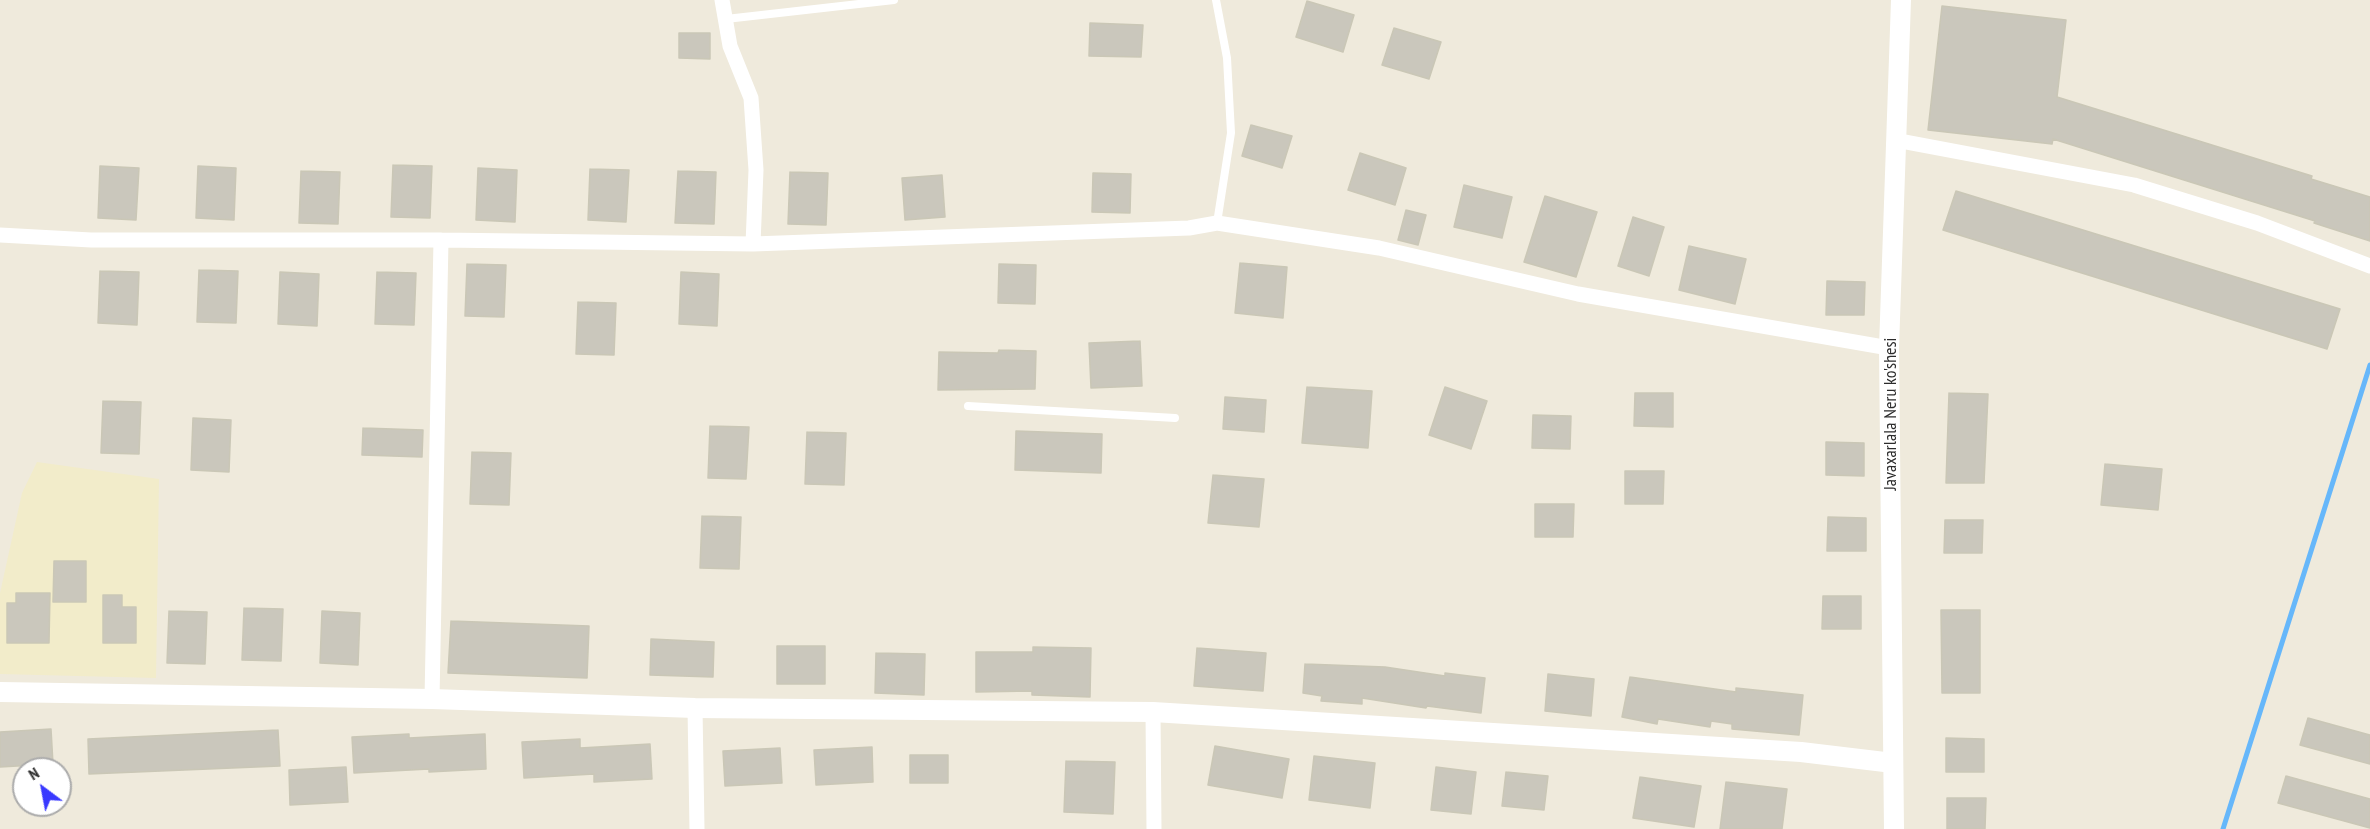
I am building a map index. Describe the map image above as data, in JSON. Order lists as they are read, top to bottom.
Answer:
{
  "streets": {
    "street": ["Javaxarlala Neru ko'shesi"]
  },
  "north": "top left"
}
